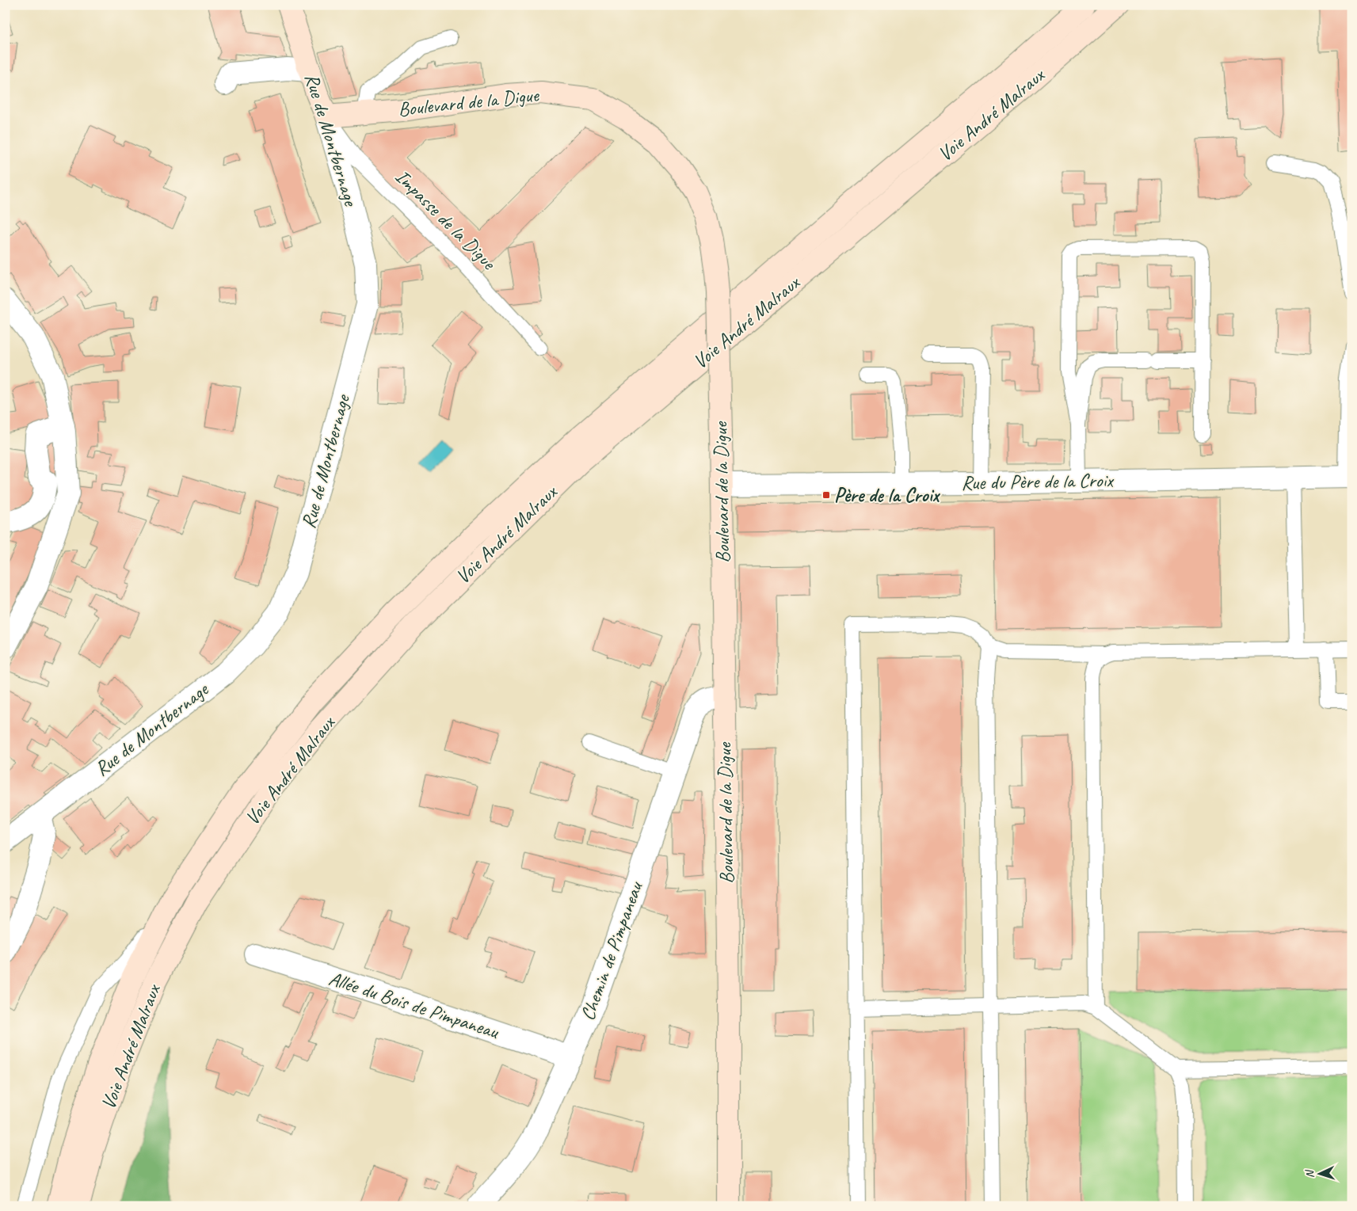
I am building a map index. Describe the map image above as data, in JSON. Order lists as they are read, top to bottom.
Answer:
{
  "streets": {
    "main road": ["Boulevard de la Digue", "Voie André Malraux", "Rue de Montbernage"],
    "street": ["Rue du Père de la Croix", "Chemin de Pimpaneau", "Allée du Bois de Pimpaneau"],
    "lane": ["Impasse de la Digue"]
  },
  "crossings": [
    ["Boulevard de la Digue", "Rue de Montbernage"],
    ["Boulevard de la Digue", "Impasse de la Digue"],
    ["Boulevard de la Digue", "Rue du Père de la Croix"],
    ["Boulevard de la Digue", "Chemin de Pimpaneau"],
    ["Rue de Montbernage", "Impasse de la Digue"],
    ["Chemin de Pimpaneau", "Allée du Bois de Pimpaneau"]
  ],
  "places": {
    "transit": ["Père de la Croix"]
  },
  "north": "left"
}
